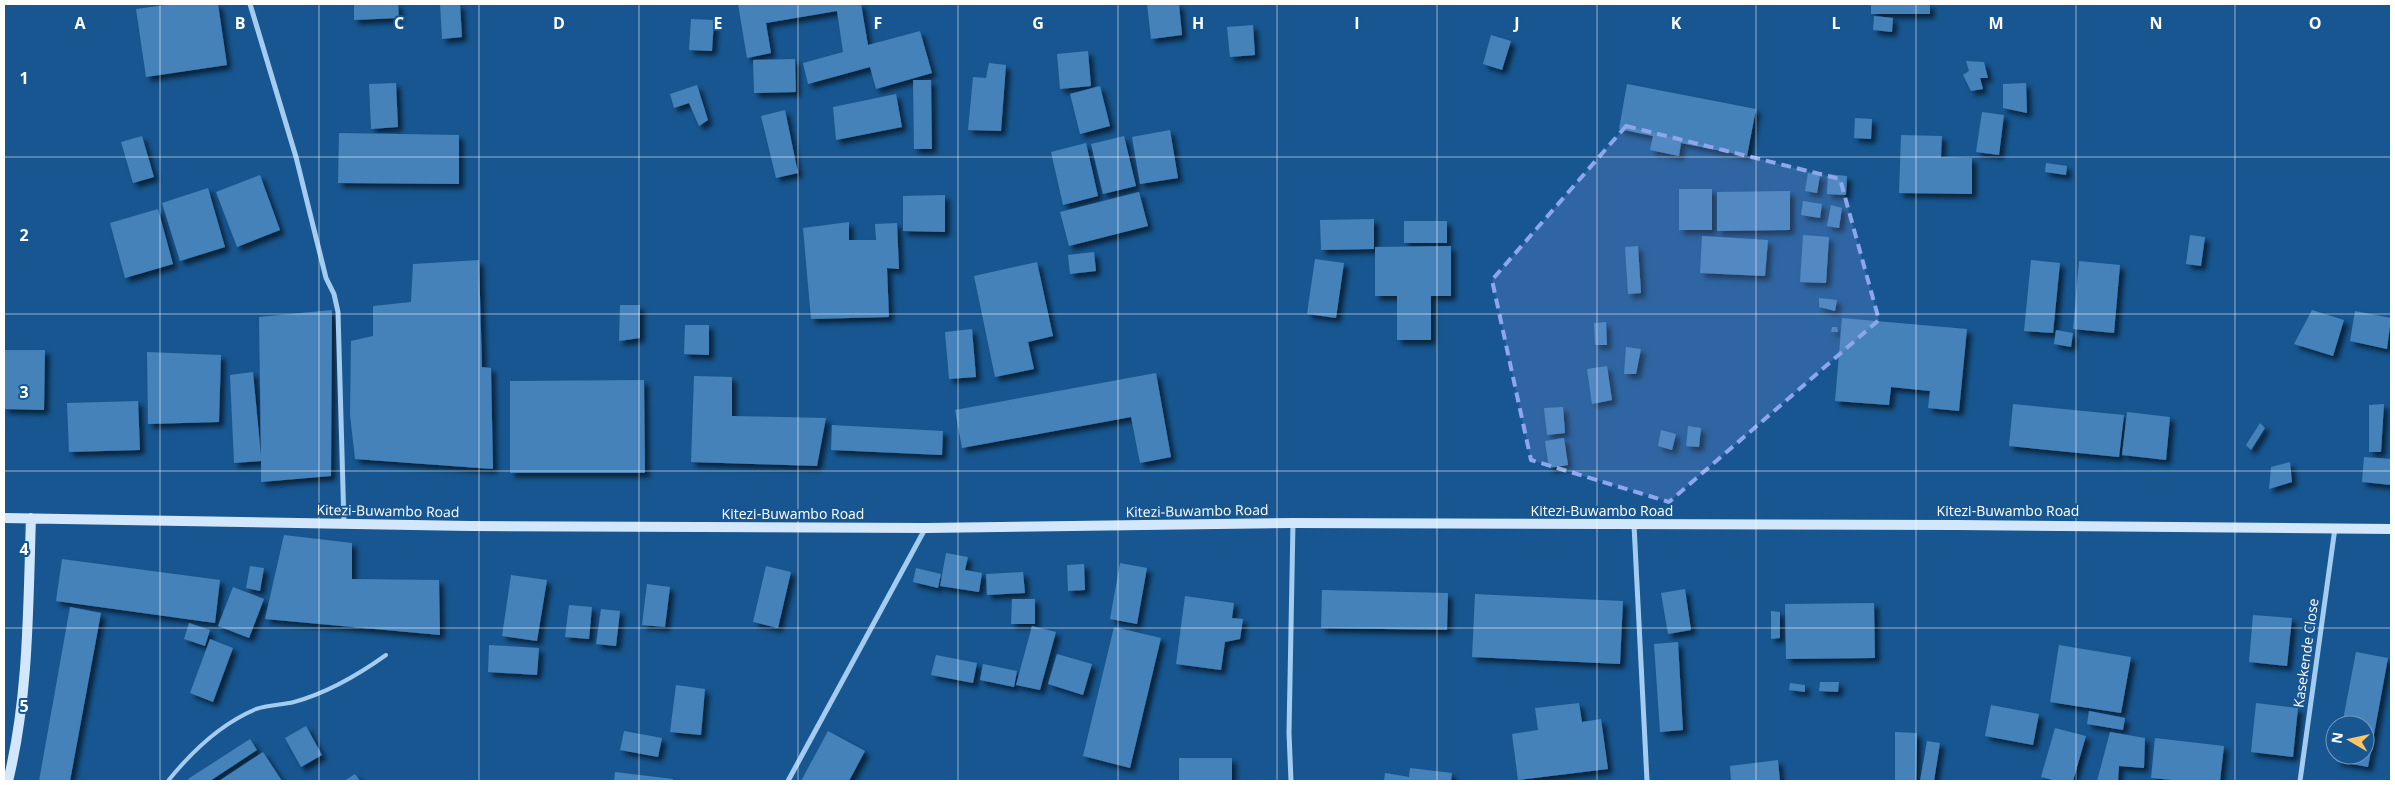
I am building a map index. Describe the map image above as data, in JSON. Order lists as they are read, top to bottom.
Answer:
{
  "streets": {
    "street": ["Kitezi-Buwambo Road", "Kasekende Close"]
  },
  "crossings": [
    ["Kitezi-Buwambo Road", "Kasekende Close"]
  ],
  "north": "left",
  "grid": {
    "columns": [
      "A",
      "B",
      "C",
      "D",
      "E",
      "F",
      "G",
      "H",
      "I",
      "J",
      "K",
      "L",
      "M",
      "N",
      "O"
    ],
    "rows": [
      "1",
      "2",
      "3",
      "4",
      "5"
    ]
  }
}
